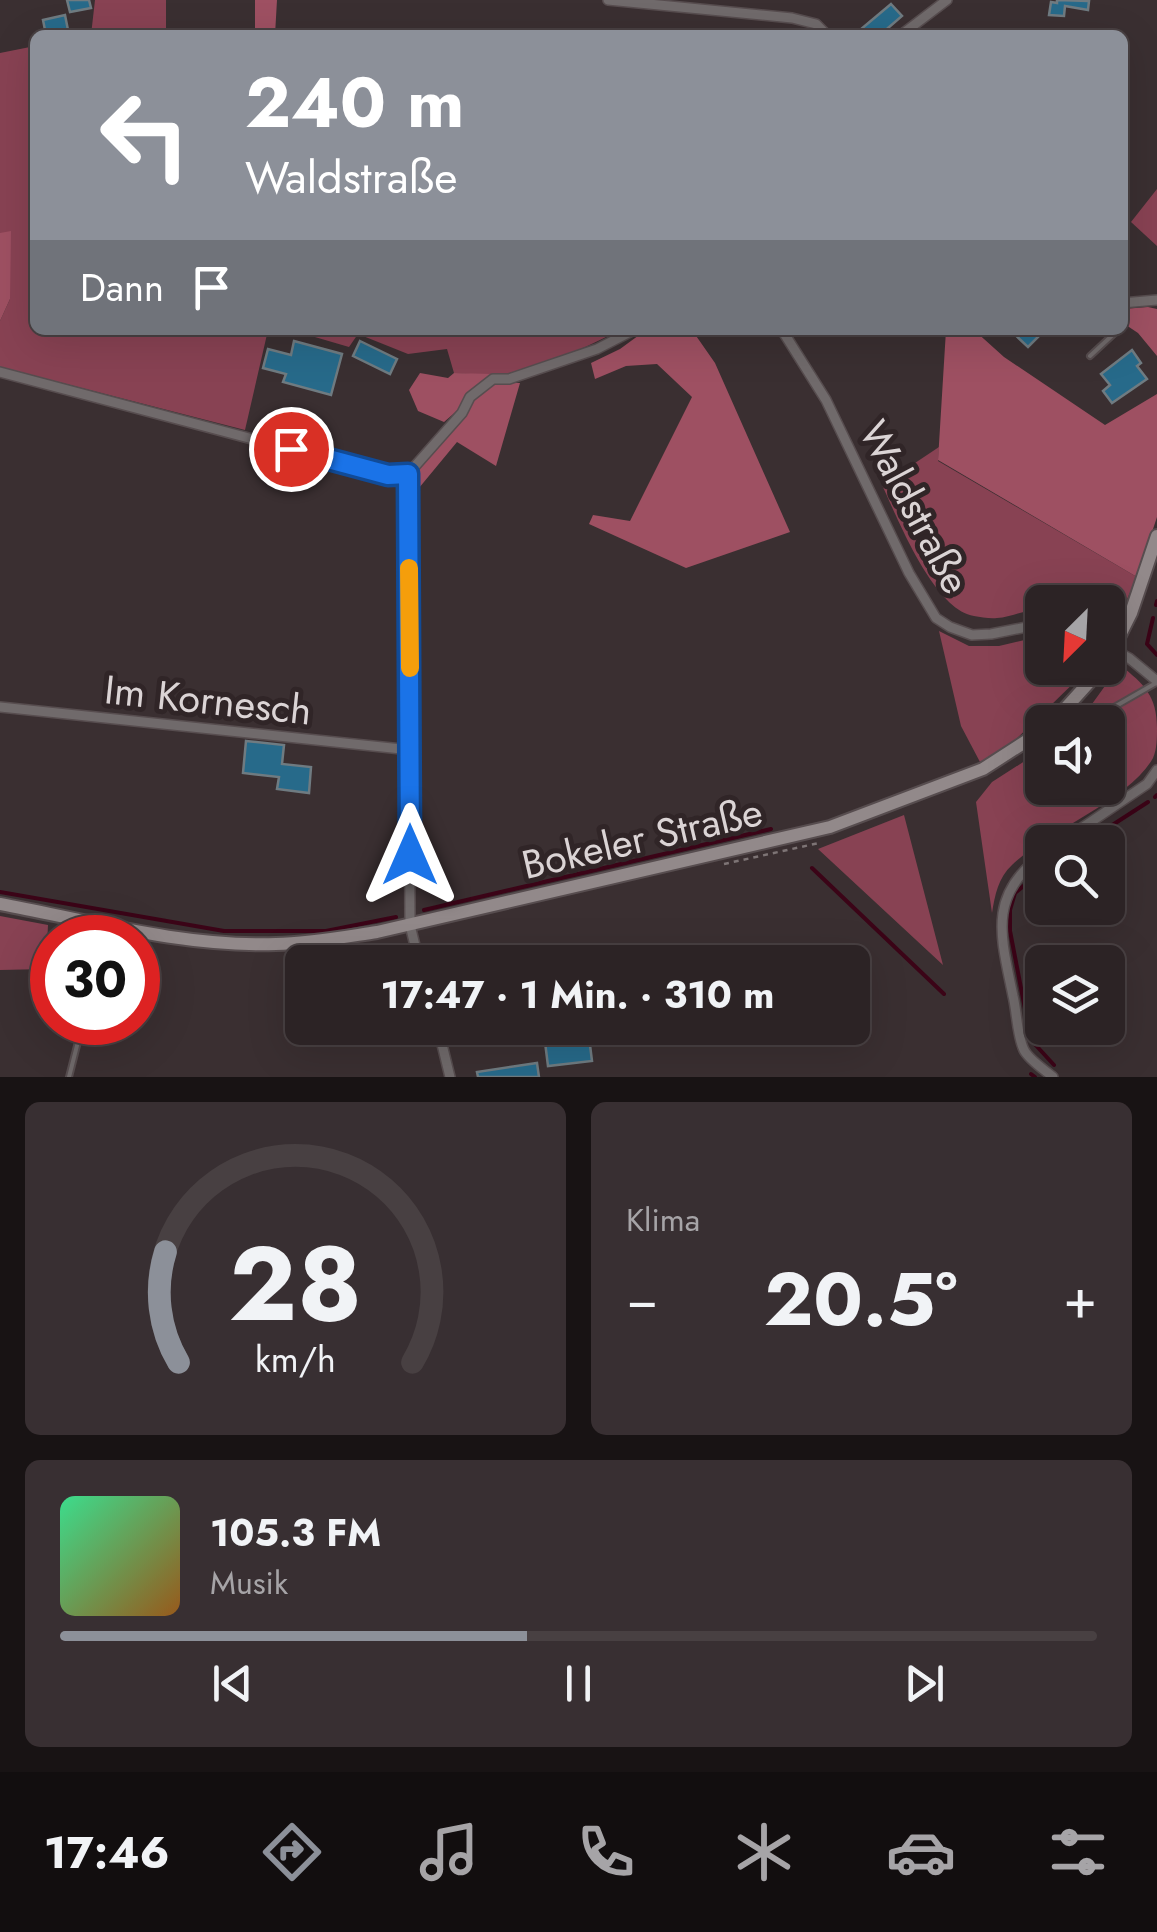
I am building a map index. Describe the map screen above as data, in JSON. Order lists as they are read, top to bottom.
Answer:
{
  "streets": {
    "street": ["Waldstraße", "Im Kornesch", "Bokeler Straße"]
  },
  "north": "bottom left",
  "page": {
    "turn": ["240 m", "Waldstraße"],
    "then": "Dann",
    "limit": "30",
    "trip": "17:47 · 1 Min. · 310 m",
    "tile": "Klima",
    "heat": ["−", "20.5°", "+"],
    "song": ["105.3 FM", "Musik"],
    "tabs": "17:46",
    "gauge": ["28", "km/h"]
  }
}
